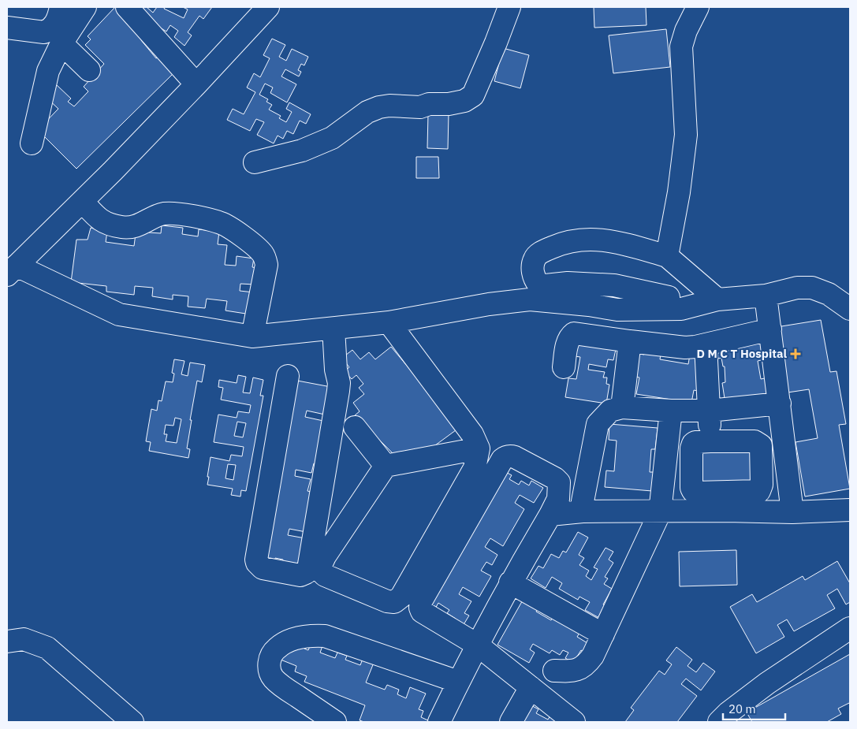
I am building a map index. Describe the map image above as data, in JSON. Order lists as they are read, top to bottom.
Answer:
{
  "places": {
    "health": ["D M C T Hospital"]
  },
  "scale_bar": "20 m"
}
